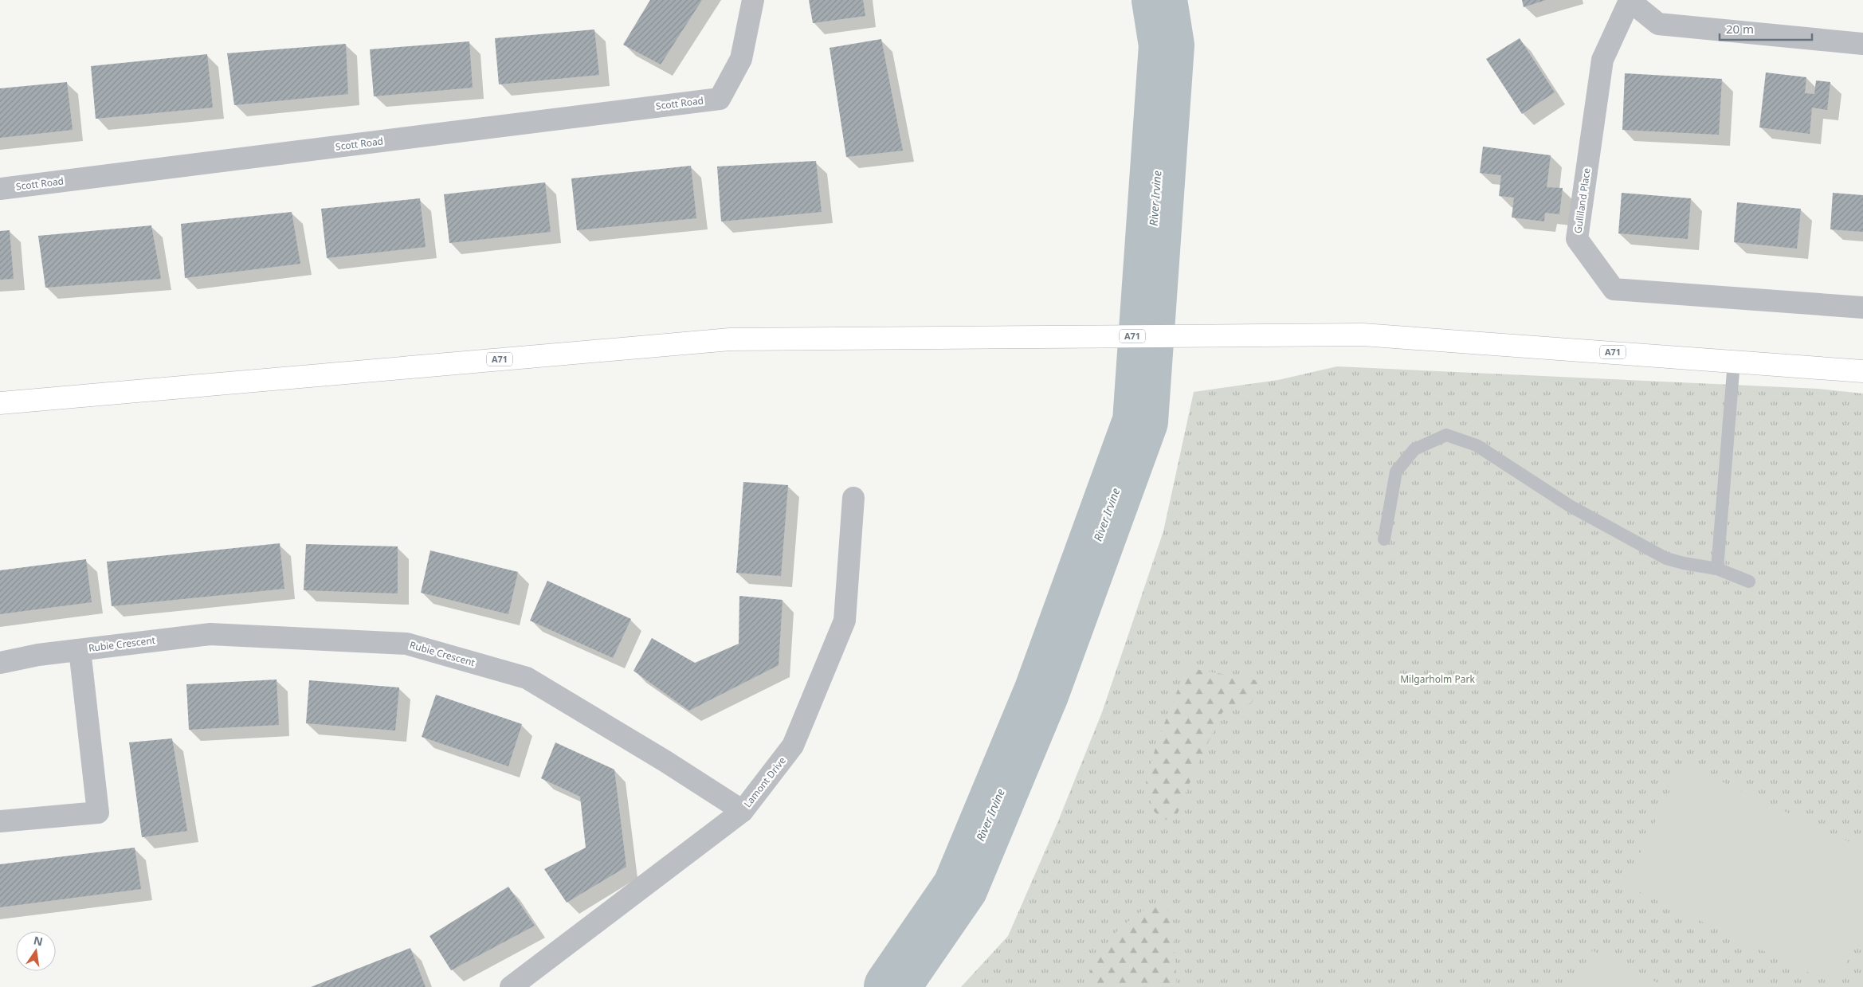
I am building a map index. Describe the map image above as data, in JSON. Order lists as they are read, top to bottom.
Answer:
{
  "streets": {
    "main road": ["A71"],
    "street": [
      "Scott Road",
      "Gulliland Place",
      "Rubie Crescent",
      "Lamont Drive"
    ]
  },
  "crossings": [
    ["Rubie Crescent", "Lamont Drive"]
  ],
  "water": ["River Irvine"],
  "parks": ["Milgarholm Park"],
  "scale_bar": "20 m",
  "north": "top"
}
